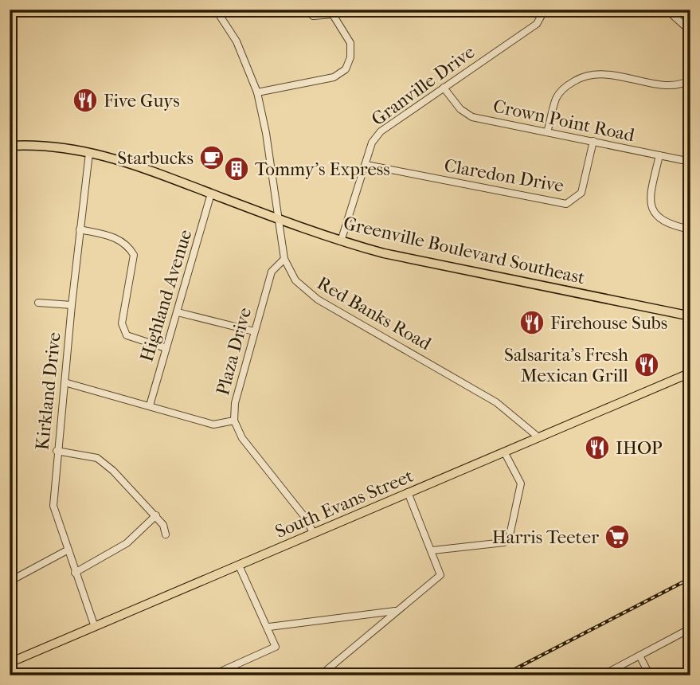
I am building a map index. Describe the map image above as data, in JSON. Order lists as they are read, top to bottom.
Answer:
{
  "streets": {
    "highway": ["Greenville Boulevard Southeast"],
    "main road": ["South Evans Street"],
    "street": [
      "Granville Drive",
      "Crown Point Road",
      "Claredon Drive",
      "Highland Avenue",
      "Red Banks Road",
      "Plaza Drive",
      "Kirkland Drive"
    ]
  },
  "crossings": [
    ["Granville Drive", "Crown Point Road"],
    ["Granville Drive", "Claredon Drive"],
    ["Granville Drive", "Greenville Boulevard Southeast"],
    ["Crown Point Road", "Claredon Drive"],
    ["Greenville Boulevard Southeast", "Highland Avenue"],
    ["Greenville Boulevard Southeast", "Red Banks Road"],
    ["Greenville Boulevard Southeast", "Kirkland Drive"],
    ["Red Banks Road", "Plaza Drive"],
    ["Red Banks Road", "South Evans Street"],
    ["Plaza Drive", "South Evans Street"],
    ["Kirkland Drive", "South Evans Street"]
  ],
  "places": {
    "restaurant": [
      "Five Guys",
      "Firehouse Subs",
      "Salsarita's Fresh Mexican Grill",
      "IHOP"
    ],
    "cafe": ["Starbucks"],
    "building": ["Tommy's Express"],
    "supermarket": ["Harris Teeter"]
  }
}
